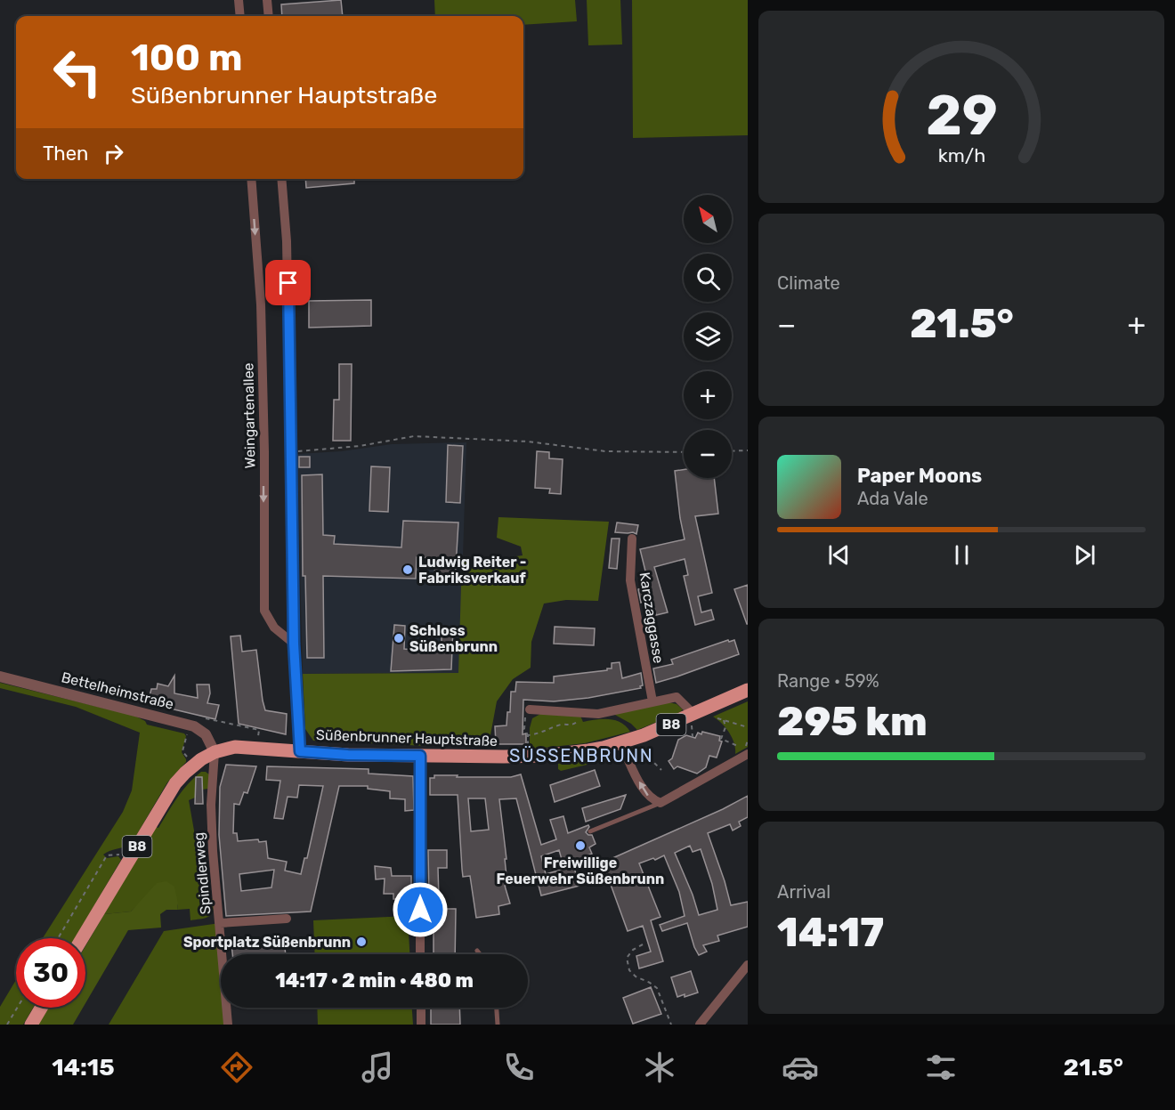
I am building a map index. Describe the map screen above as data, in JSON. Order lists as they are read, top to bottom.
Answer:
{
  "streets": {
    "main road": ["B8", "Süßenbrunner Hauptstraße"],
    "street": [
      "Weingartenallee",
      "Karczaggasse",
      "Bettelheimstraße",
      "Spindlerweg"
    ]
  },
  "crossings": [
    ["Bettelheimstraße", "B8"],
    ["Bettelheimstraße", "Süßenbrunner Hauptstraße"],
    ["Bettelheimstraße", "Spindlerweg"],
    ["B8", "Süßenbrunner Hauptstraße"],
    ["B8", "Spindlerweg"],
    ["Süßenbrunner Hauptstraße", "Spindlerweg"]
  ],
  "districts": ["SÜSSENBRUNN"],
  "places": [
    "Ludwig Reiter - Fabriksverkauf",
    "Schloss Süßenbrunn",
    "Freiwillige Feuerwehr Süßenbrunn",
    "Sportplatz Süßenbrunn"
  ],
  "north": "top left",
  "page": {
    "turn": ["100 m", "Süßenbrunner Hauptstraße"],
    "then": "Then",
    "map_buttons": ["+", "−"],
    "tile": [
      "Climate",
      ["Range · 59%", "295 km"],
      ["Arrival", "14:17"]
    ],
    "heat": ["−", "21.5°", "+"],
    "song": ["Paper Moons", "Ada Vale"],
    "limit": "30",
    "trip": "14:17 · 2 min · 480 m",
    "tabs": ["14:15", "21.5°"],
    "gauge": ["29", "km/h"]
  }
}
